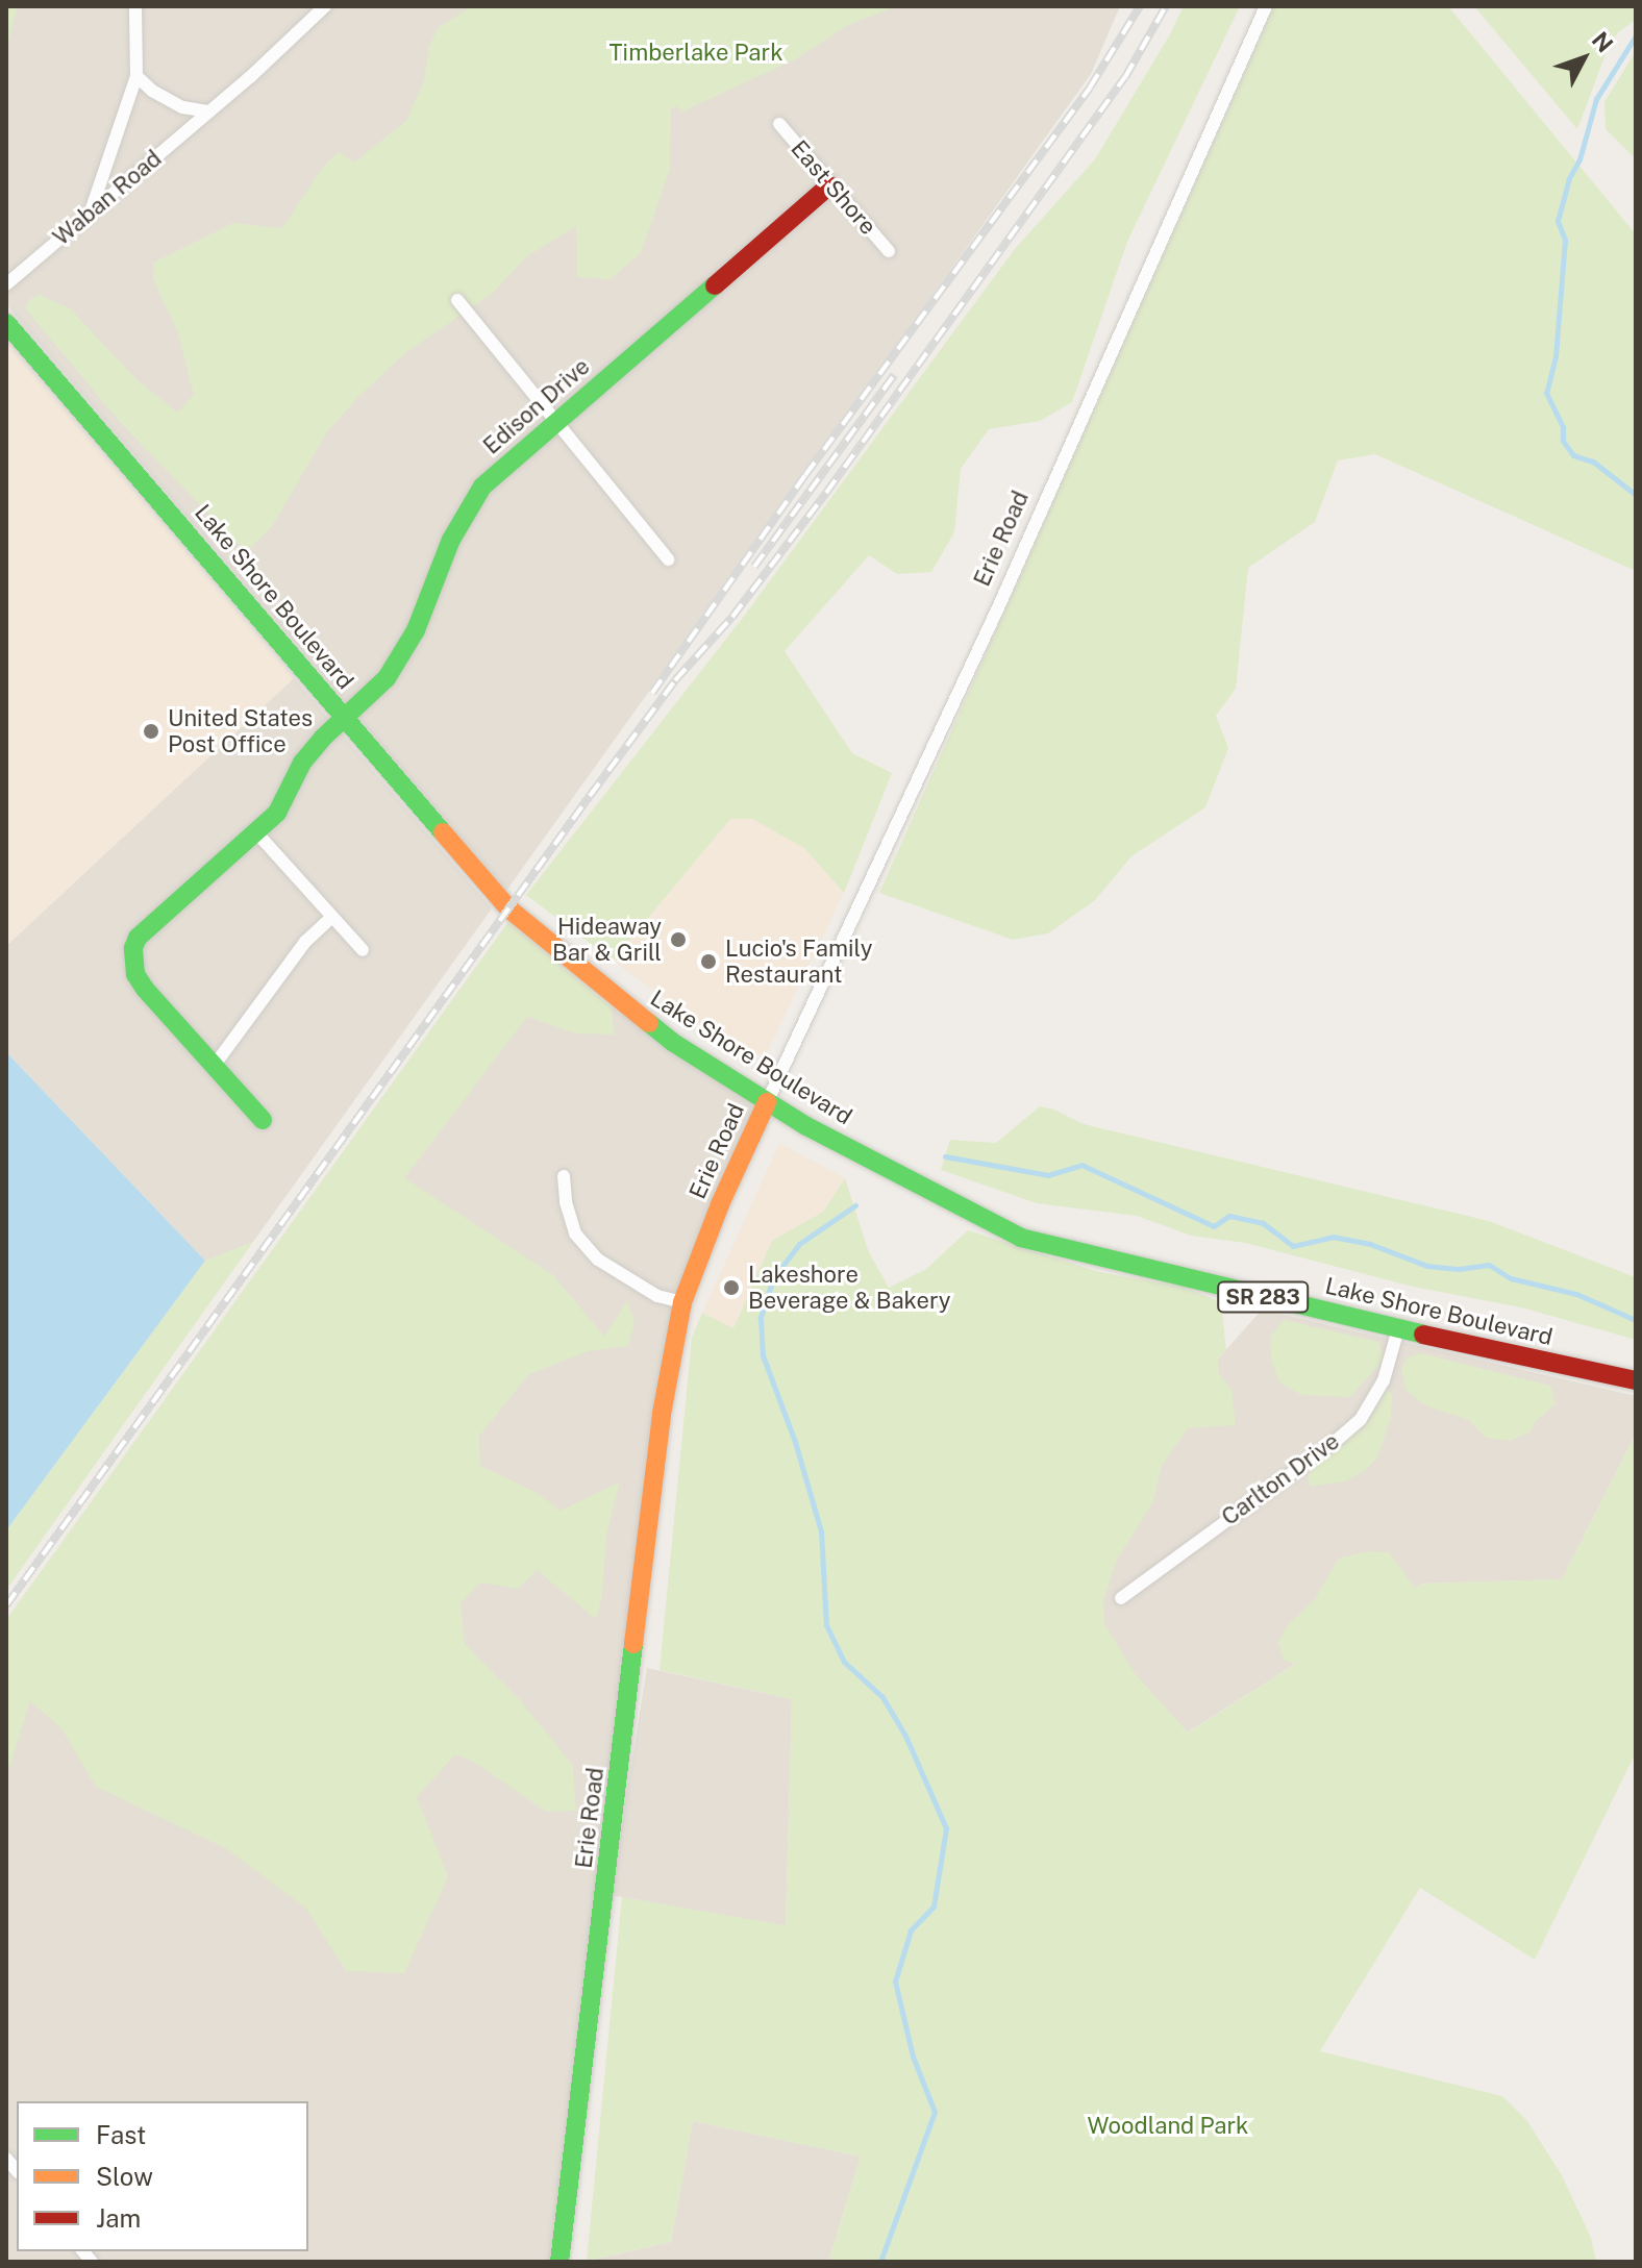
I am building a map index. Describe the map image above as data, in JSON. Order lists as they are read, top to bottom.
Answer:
{
  "streets": {
    "street": [
      "East Shore",
      "Waban Road",
      "Edison Drive",
      "Erie Road",
      "Lake Shore Boulevard",
      "SR 283",
      "Carlton Drive"
    ]
  },
  "crossings": [
    ["East Shore", "Edison Drive"],
    ["Edison Drive", "Lake Shore Boulevard"],
    ["Erie Road", "Lake Shore Boulevard"],
    ["Lake Shore Boulevard", "Carlton Drive"]
  ],
  "parks": ["Timberlake Park", "Woodland Park"],
  "places": [
    "United States Post Office",
    "Hideaway Bar & Grill",
    "Lucio's Family Restaurant",
    "Lakeshore Beverage & Bakery"
  ],
  "legend": ["Fast", "Slow", "Jam"],
  "north": "top right"
}
